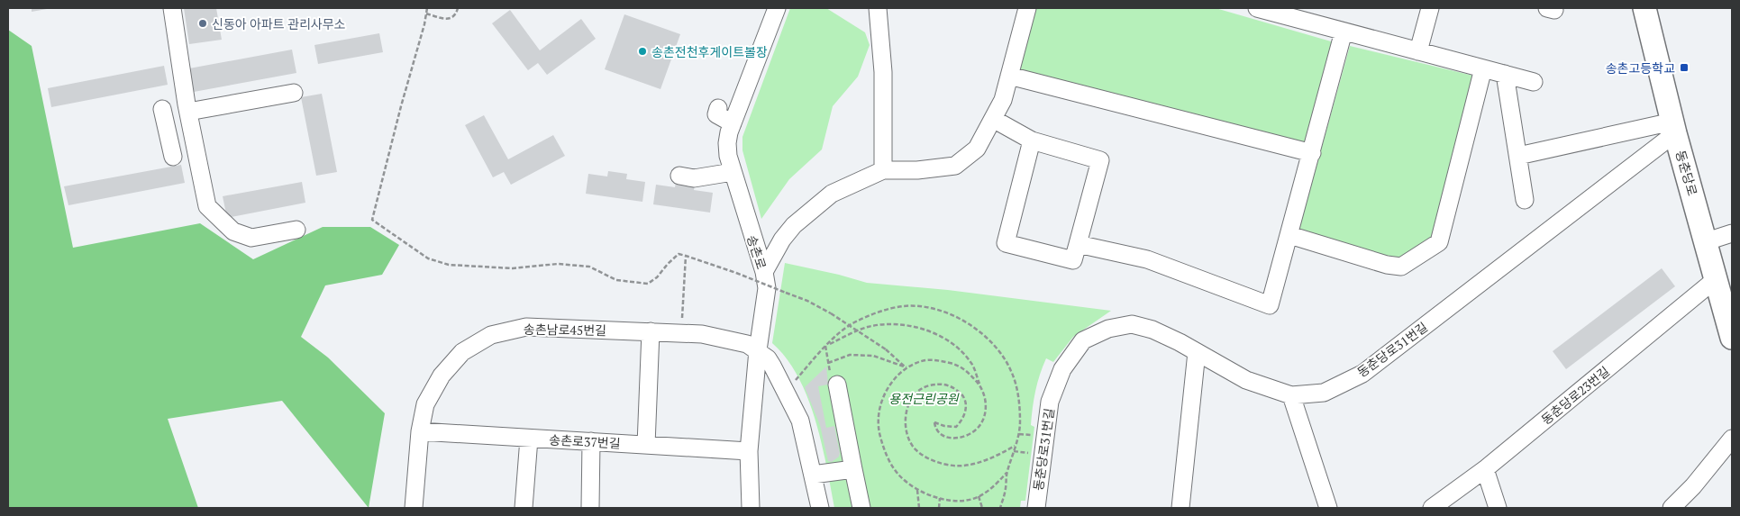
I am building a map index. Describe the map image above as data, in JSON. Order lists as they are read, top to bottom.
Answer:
{
  "streets": {
    "main road": ["동춘당로"],
    "street": [
      "송촌로",
      "송촌남로45번길",
      "동춘당로31번길",
      "동춘당로23번길",
      "송촌로37번길"
    ]
  },
  "crossings": [
    ["동춘당로", "동춘당로31번길"],
    ["동춘당로", "동춘당로23번길"],
    ["송촌로", "송촌남로45번길"],
    ["송촌로", "송촌로37번길"],
    ["송촌남로45번길", "송촌로37번길"]
  ],
  "parks": ["용전근린공원"],
  "places": {
    "other": ["신동아 아파트 관리사무소", "송촌전천후게이트볼장"],
    "transit": ["송촌고등학교"]
  }
}
